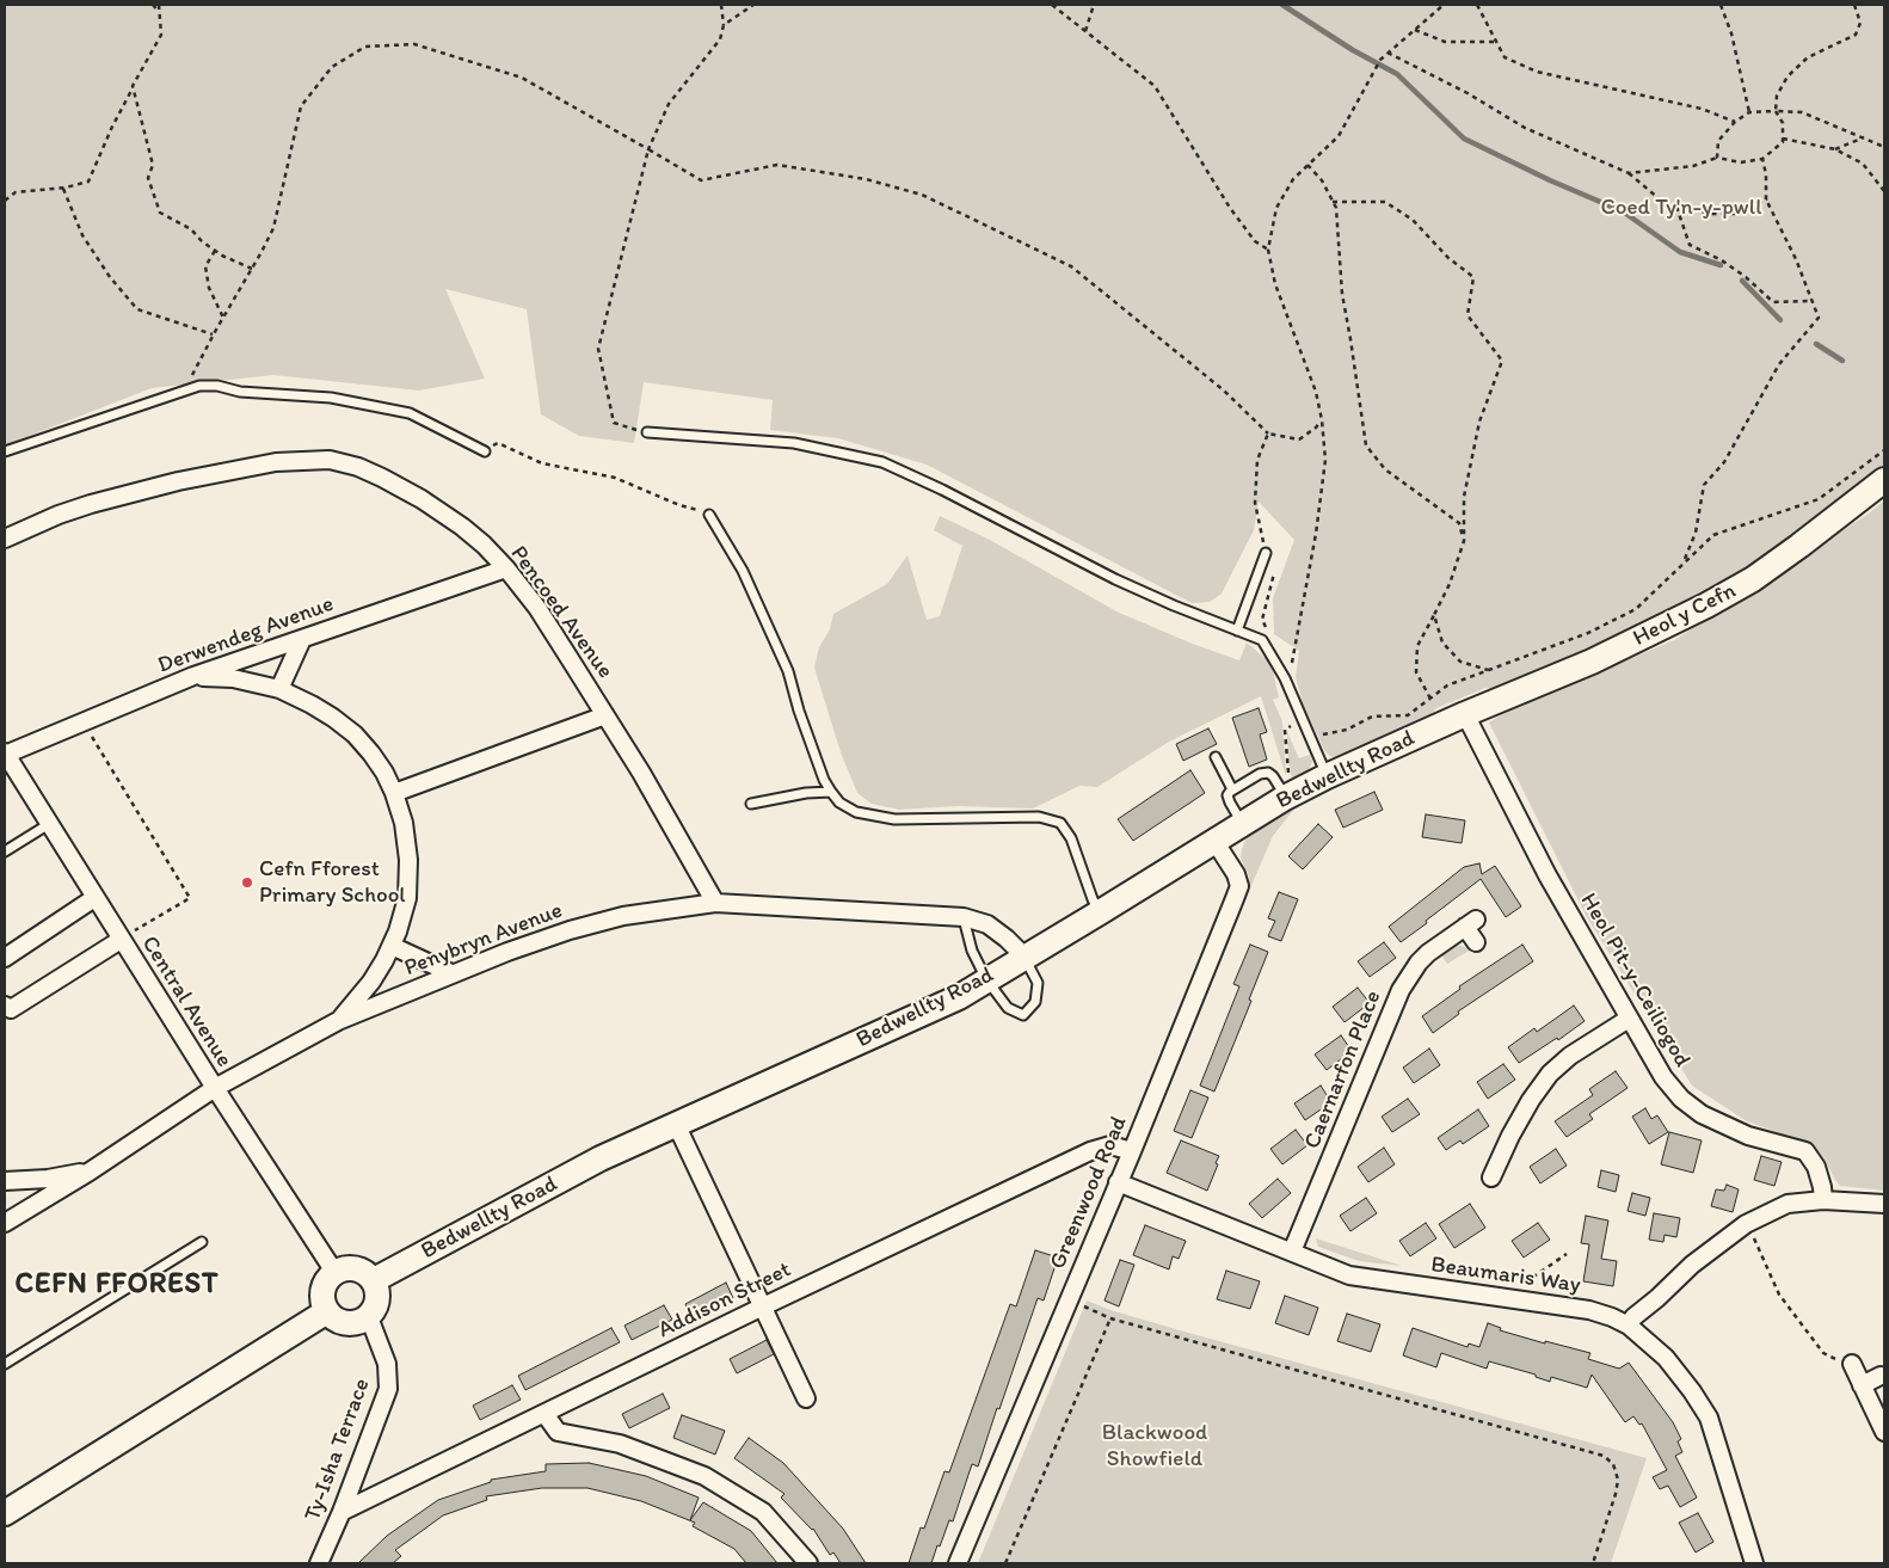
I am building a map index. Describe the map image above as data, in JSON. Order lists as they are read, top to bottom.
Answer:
{
  "streets": {
    "street": [
      "Pencoed Avenue",
      "Heol y Cefn",
      "Derwendeg Avenue",
      "Bedwellty Road",
      "Penybryn Avenue",
      "Heol Pit-y-Ceiliogod",
      "Central Avenue",
      "Caernarfon Place",
      "Greenwood Road",
      "Beaumaris Way",
      "Addison Street",
      "Ty-Isha Terrace"
    ]
  },
  "crossings": [
    ["Pencoed Avenue", "Derwendeg Avenue"],
    ["Pencoed Avenue", "Penybryn Avenue"],
    ["Heol y Cefn", "Bedwellty Road"],
    ["Heol y Cefn", "Heol Pit-y-Ceiliogod"],
    ["Derwendeg Avenue", "Central Avenue"],
    ["Bedwellty Road", "Penybryn Avenue"],
    ["Bedwellty Road", "Heol Pit-y-Ceiliogod"],
    ["Bedwellty Road", "Central Avenue"],
    ["Bedwellty Road", "Greenwood Road"],
    ["Bedwellty Road", "Ty-Isha Terrace"],
    ["Penybryn Avenue", "Central Avenue"],
    ["Central Avenue", "Ty-Isha Terrace"],
    ["Caernarfon Place", "Beaumaris Way"],
    ["Greenwood Road", "Beaumaris Way"],
    ["Greenwood Road", "Addison Street"],
    ["Addison Street", "Ty-Isha Terrace"]
  ],
  "districts": ["CEFN FFOREST"],
  "parks": ["Coed Ty'n-y-pwll", "Blackwood Showfield"],
  "places": ["Cefn Fforest Primary School"]
}
